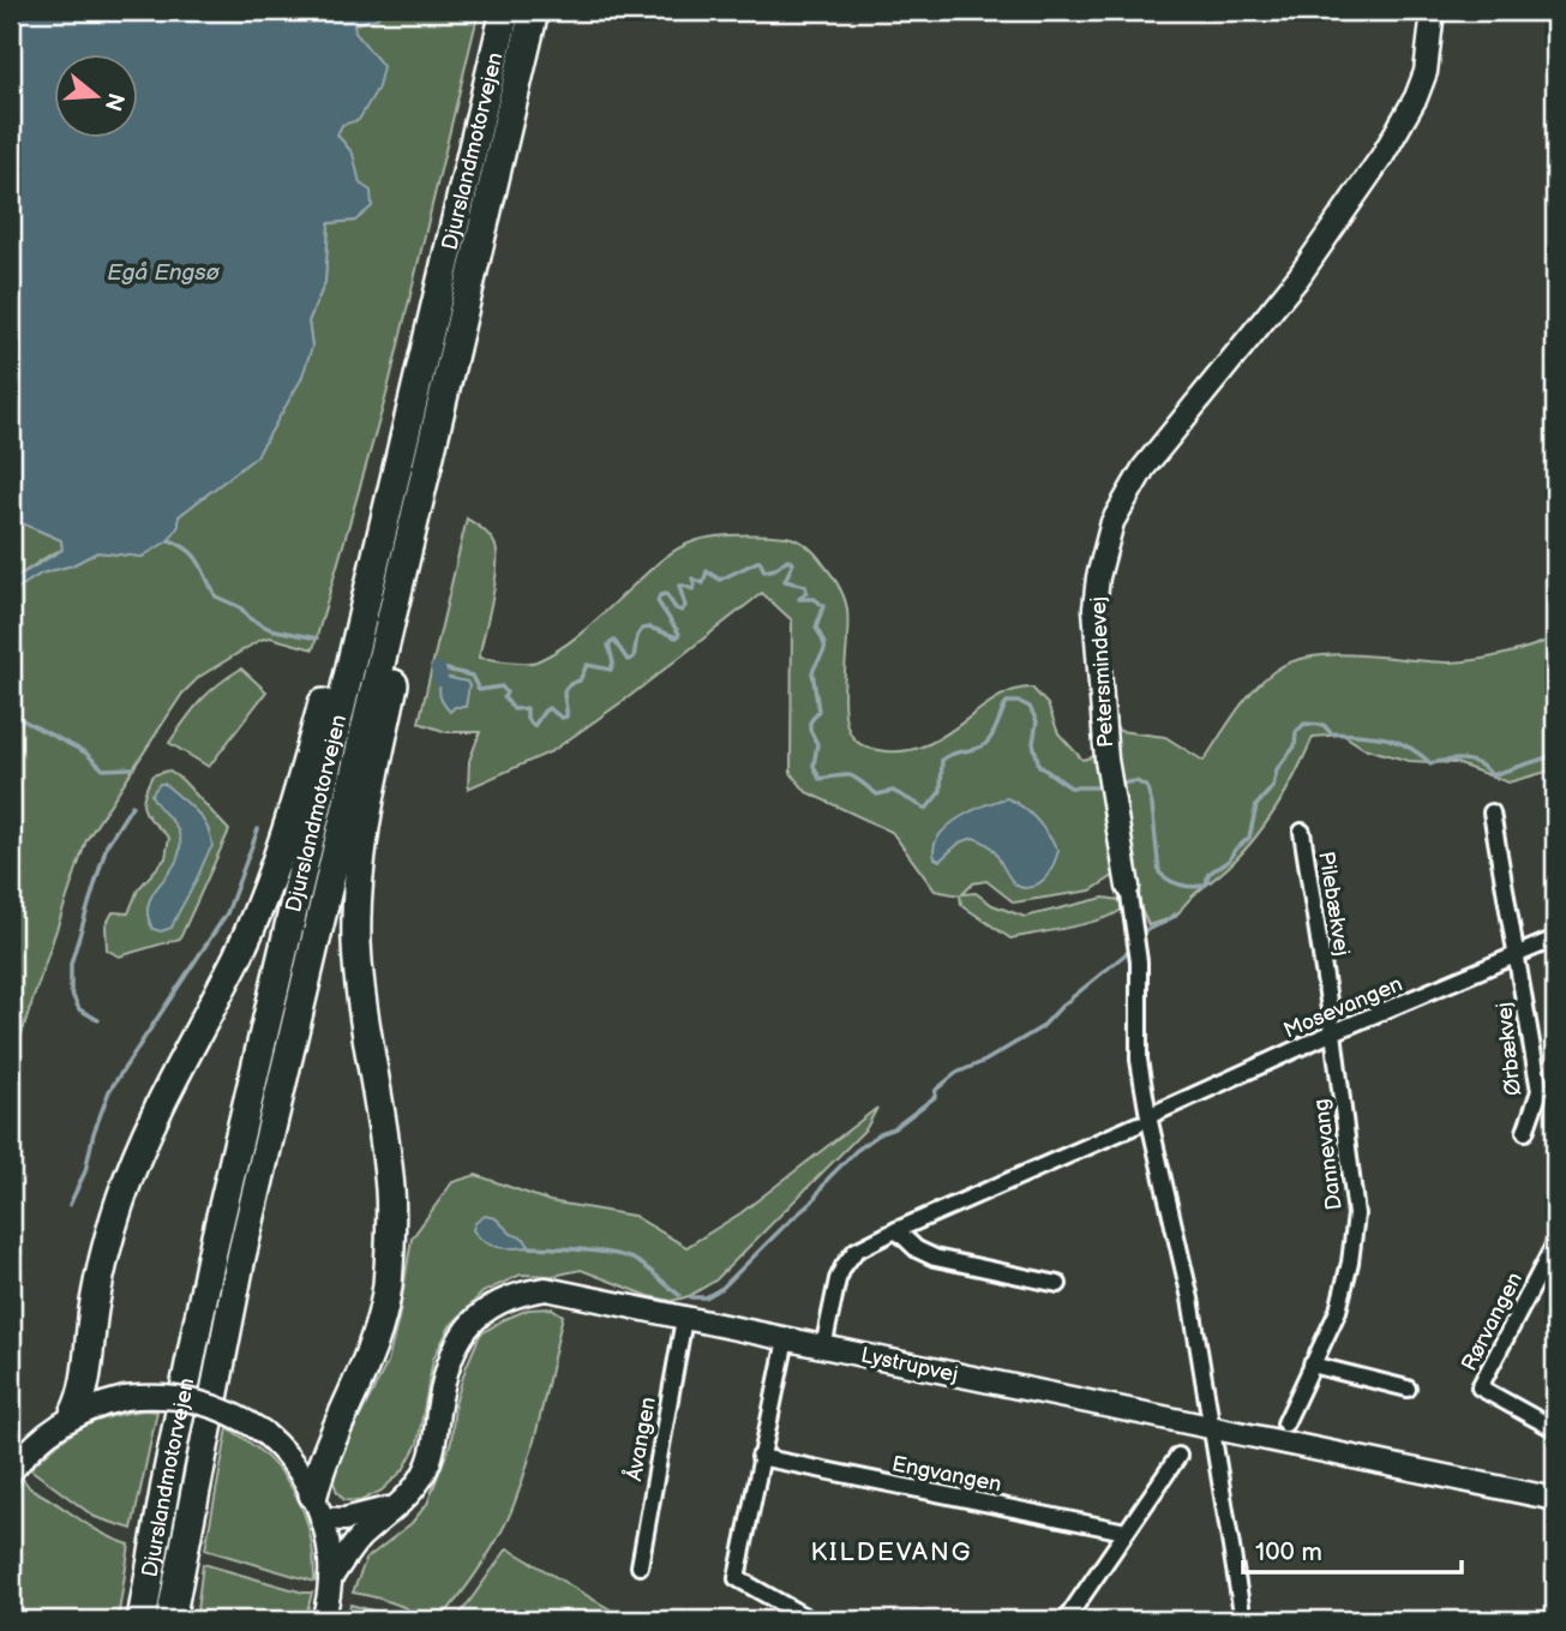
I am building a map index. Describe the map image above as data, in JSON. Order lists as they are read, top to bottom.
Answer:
{
  "streets": {
    "highway": ["Djurslandmotorvejen"],
    "street": [
      "Petersmindevej",
      "Pilebækvej",
      "Mosevangen",
      "Ørbækvej",
      "Dannevang",
      "Rørvangen",
      "Lystrupvej",
      "Åvangen",
      "Engvangen"
    ]
  },
  "crossings": [
    ["Petersmindevej", "Mosevangen"],
    ["Petersmindevej", "Lystrupvej"],
    ["Pilebækvej", "Mosevangen"],
    ["Pilebækvej", "Dannevang"],
    ["Mosevangen", "Ørbækvej"],
    ["Mosevangen", "Dannevang"],
    ["Mosevangen", "Lystrupvej"],
    ["Lystrupvej", "Åvangen"]
  ],
  "districts": ["KILDEVANG"],
  "water": ["Egå Engsø"],
  "scale_bar": "100 m",
  "north": "right"
}
